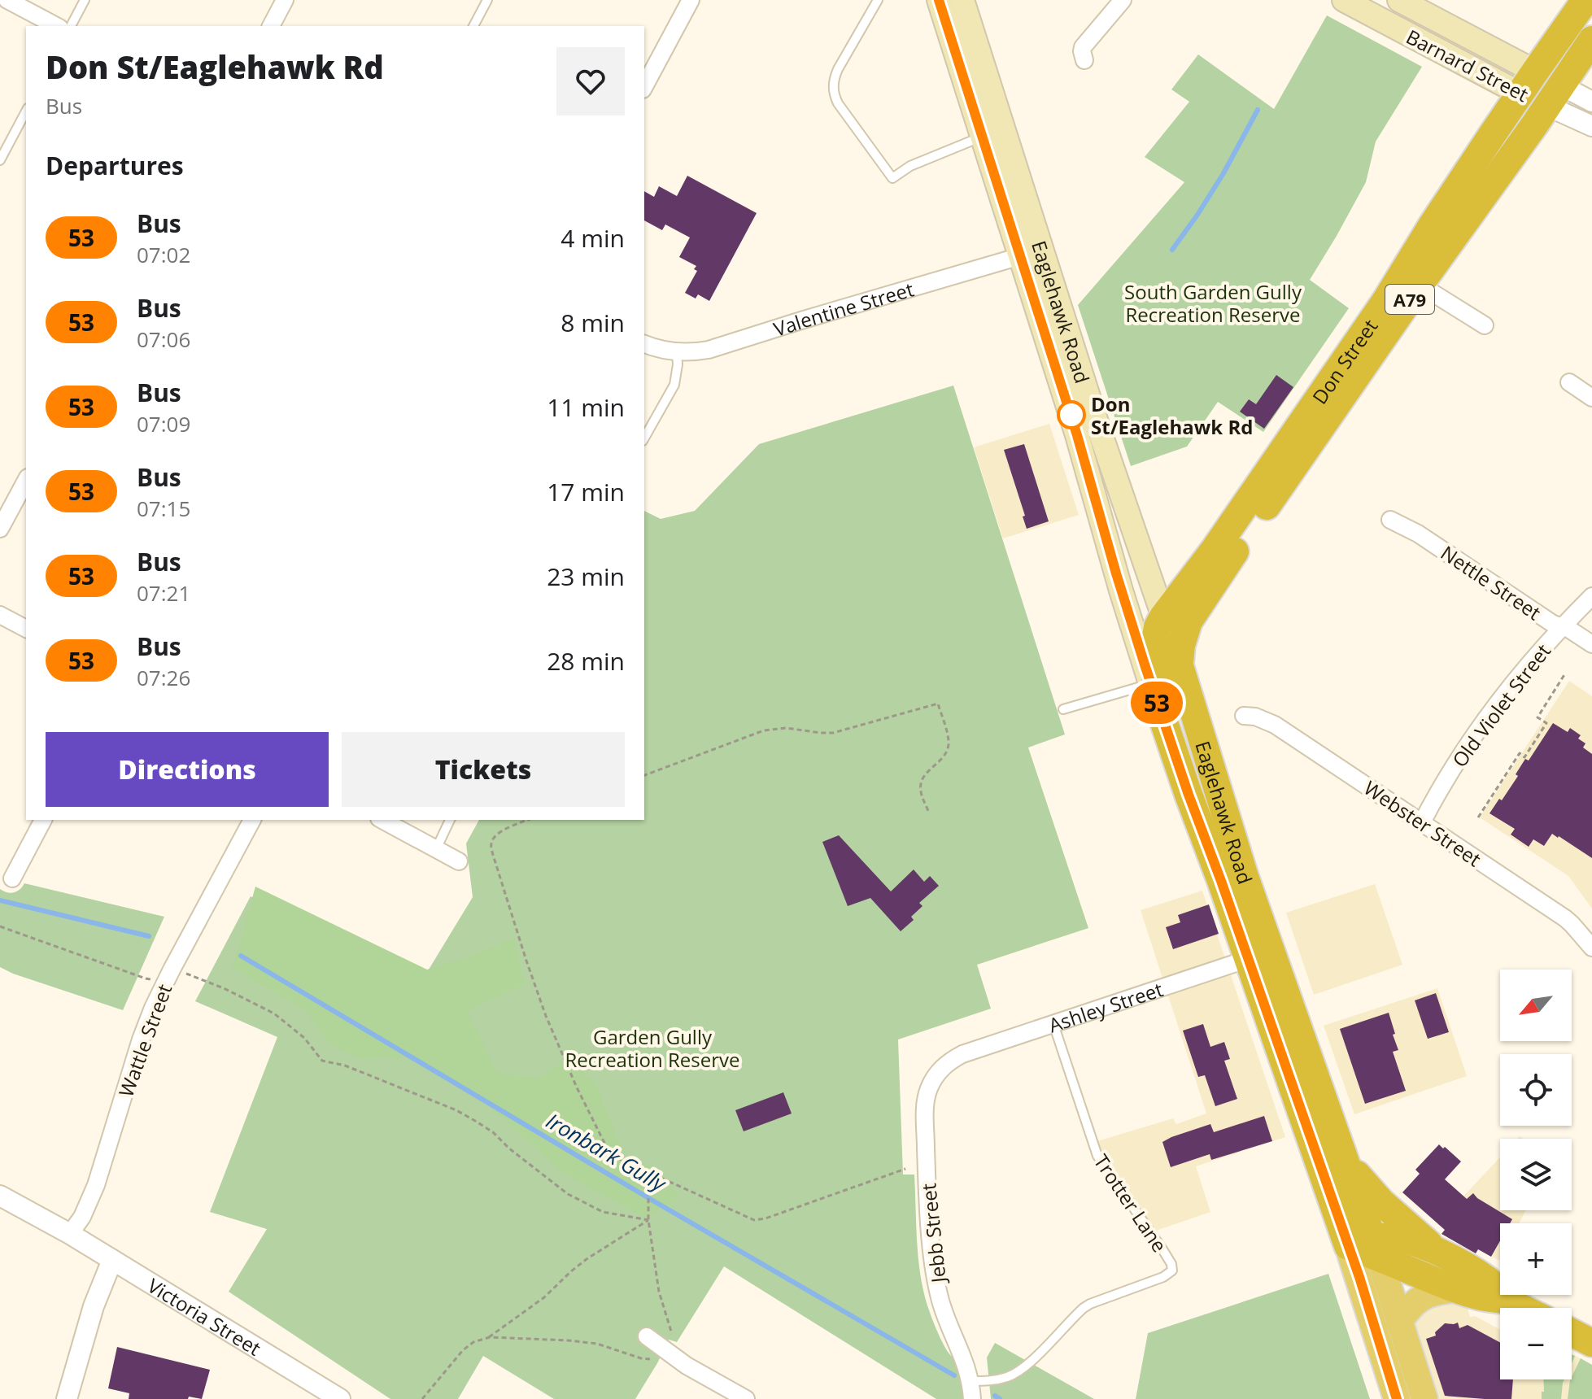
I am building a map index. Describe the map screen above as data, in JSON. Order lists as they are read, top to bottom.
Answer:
{
  "streets": {
    "highway": [
      "Barnard Street",
      "A79",
      "Eaglehawk Road",
      "Don Street"
    ],
    "street": [
      "Valentine Street",
      "Nettle Street",
      "Old Violet Street",
      "Webster Street",
      "Ashley Street",
      "Wattle Street",
      "Jebb Street",
      "Victoria Street"
    ],
    "lane": ["Trotter Lane"]
  },
  "crossings": [
    ["Barnard Street", "Don Street"],
    ["Valentine Street", "Eaglehawk Road"],
    ["Eaglehawk Road", "Don Street"],
    ["Eaglehawk Road", "Ashley Street"],
    ["Nettle Street", "Old Violet Street"],
    ["Old Violet Street", "Webster Street"],
    ["Ashley Street", "Trotter Lane"],
    ["Ashley Street", "Jebb Street"],
    ["Wattle Street", "Victoria Street"],
    ["Trotter Lane", "Jebb Street"]
  ],
  "water": ["Ironbark Gully"],
  "parks": ["South Garden Gully Recreation Reserve", "Garden Gully Recreation Reserve"],
  "places": ["Don St/Eaglehawk Rd"],
  "lines": ["bus line 53"],
  "north": "bottom left",
  "page": {
    "on_map": "53",
    "heading": [
      ["Don St/Eaglehawk Rd", "Bus"],
      "Departures"
    ],
    "list": [
      {
        "mark": "53",
        "name": "Bus",
        "note": "07:02",
        "value": "4 min"
      },
      {
        "mark": "53",
        "name": "Bus",
        "note": "07:06",
        "value": "8 min"
      },
      {
        "mark": "53",
        "name": "Bus",
        "note": "07:09",
        "value": "11 min"
      },
      {
        "mark": "53",
        "name": "Bus",
        "note": "07:15",
        "value": "17 min"
      },
      {
        "mark": "53",
        "name": "Bus",
        "note": "07:21",
        "value": "23 min"
      },
      {
        "mark": "53",
        "name": "Bus",
        "note": "07:26",
        "value": "28 min"
      }
    ],
    "buttons": ["Directions", "Tickets"],
    "map_buttons": ["+", "−"]
  }
}
